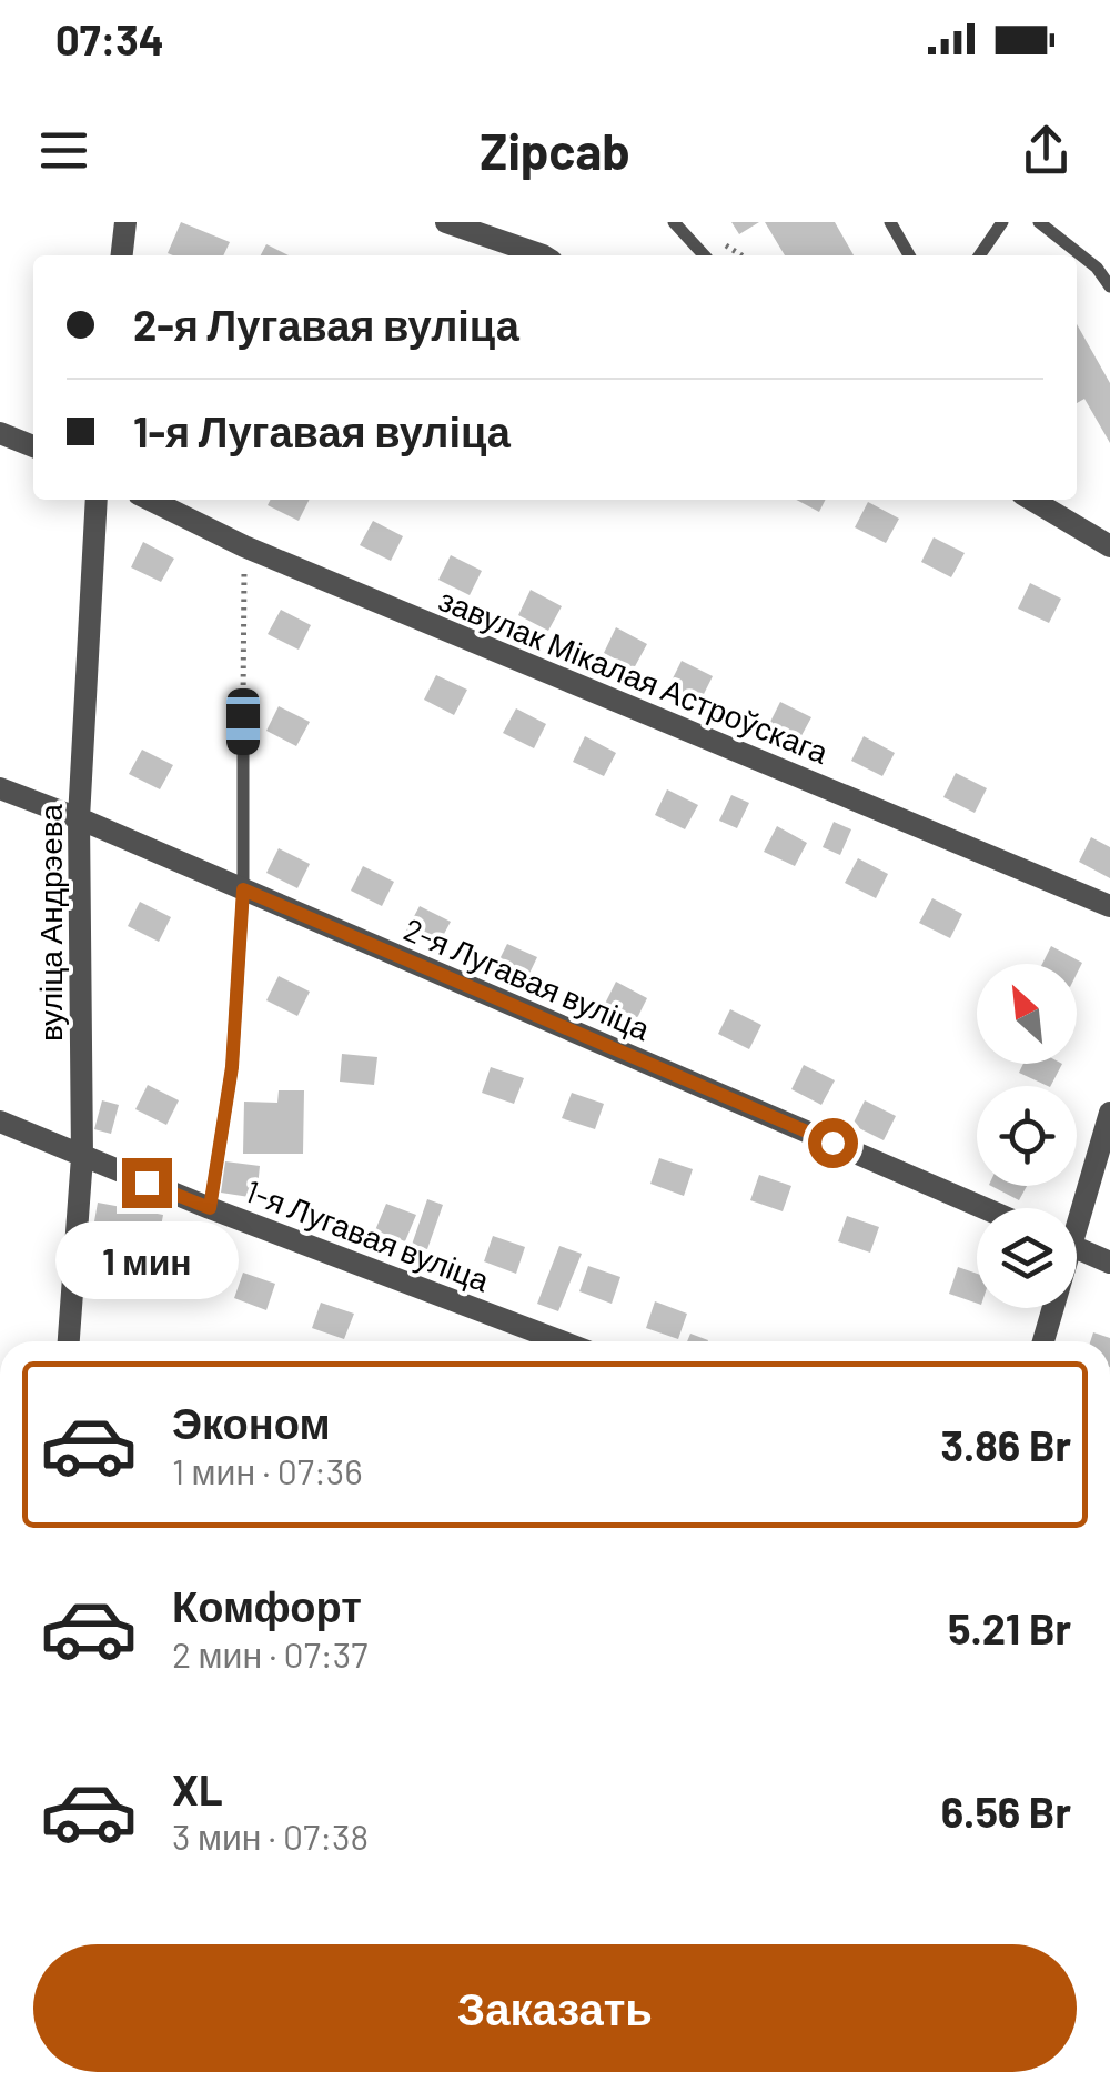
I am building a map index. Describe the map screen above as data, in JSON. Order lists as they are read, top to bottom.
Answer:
{
  "streets": {
    "street": [
      "завулак Мікалая Астроўскага",
      "вуліца Андрэева",
      "2-я Лугавая вуліца",
      "1-я Лугавая вуліца"
    ]
  },
  "crossings": [
    ["вуліца Андрэева", "2-я Лугавая вуліца"],
    ["вуліца Андрэева", "1-я Лугавая вуліца"]
  ],
  "north": "top left",
  "page": {
    "status": "07:34",
    "header": "Zipcab",
    "banner": ["2-я Лугавая вуліца", "1-я Лугавая вуліца"],
    "bubble": "1 мин",
    "list": [
      {
        "name": "Эконом",
        "note": "1 мин · 07:36",
        "value": "3.86 Br"
      },
      {
        "name": "Комфорт",
        "note": "2 мин · 07:37",
        "value": "5.21 Br"
      },
      {
        "name": "XL",
        "note": "3 мин · 07:38",
        "value": "6.56 Br"
      }
    ],
    "buttons": "Заказать"
  }
}
